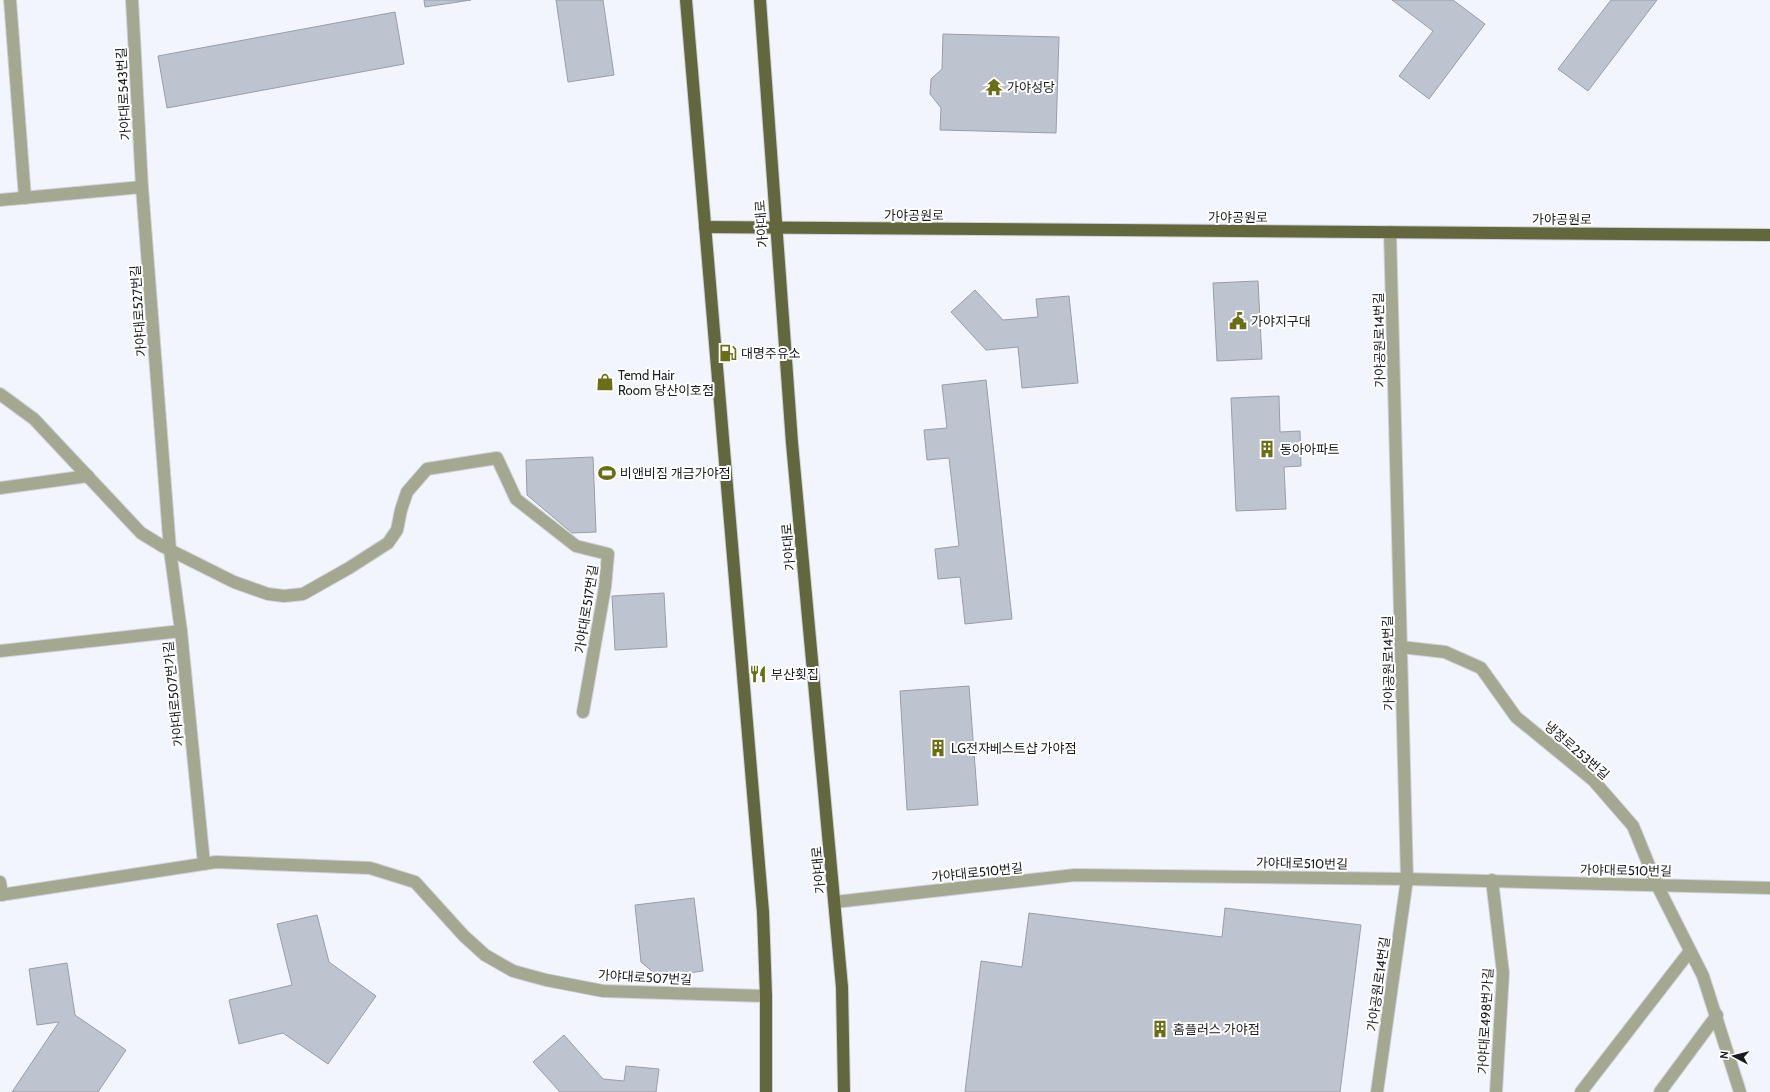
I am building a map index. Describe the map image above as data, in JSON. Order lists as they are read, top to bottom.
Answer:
{
  "streets": {
    "main road": ["가야공원로", "가야대로"],
    "street": [
      "가야대로543번길",
      "가야대로527번길",
      "가야공원로14번길",
      "가야대로517번길",
      "가야대로507번가길",
      "냉정로253번길",
      "가야대로510번길",
      "가야대로507번길",
      "가야대로498번가길"
    ]
  },
  "crossings": [
    ["가야대로543번길", "가야대로527번길"],
    ["가야공원로", "가야대로"],
    ["가야공원로", "가야공원로14번길"],
    ["가야대로", "가야대로510번길"],
    ["가야대로527번길", "가야대로517번길"],
    ["가야공원로14번길", "냉정로253번길"],
    ["가야공원로14번길", "가야대로510번길"],
    ["가야대로507번가길", "가야대로507번길"],
    ["냉정로253번길", "가야대로510번길"],
    ["가야대로510번길", "가야대로498번가길"]
  ],
  "places": {
    "temple": ["가야성당"],
    "public building": ["가야지구대"],
    "fuel station": ["대명주유소"],
    "shop": ["Temd Hair Room 당산이호점"],
    "building": ["동아아파트", "LG전자베스트샵 가야점", "홈플러스 가야점"],
    "sports": ["비앤비짐 개금가야점"],
    "restaurant": ["부산횟집"]
  },
  "north": "left"
}
